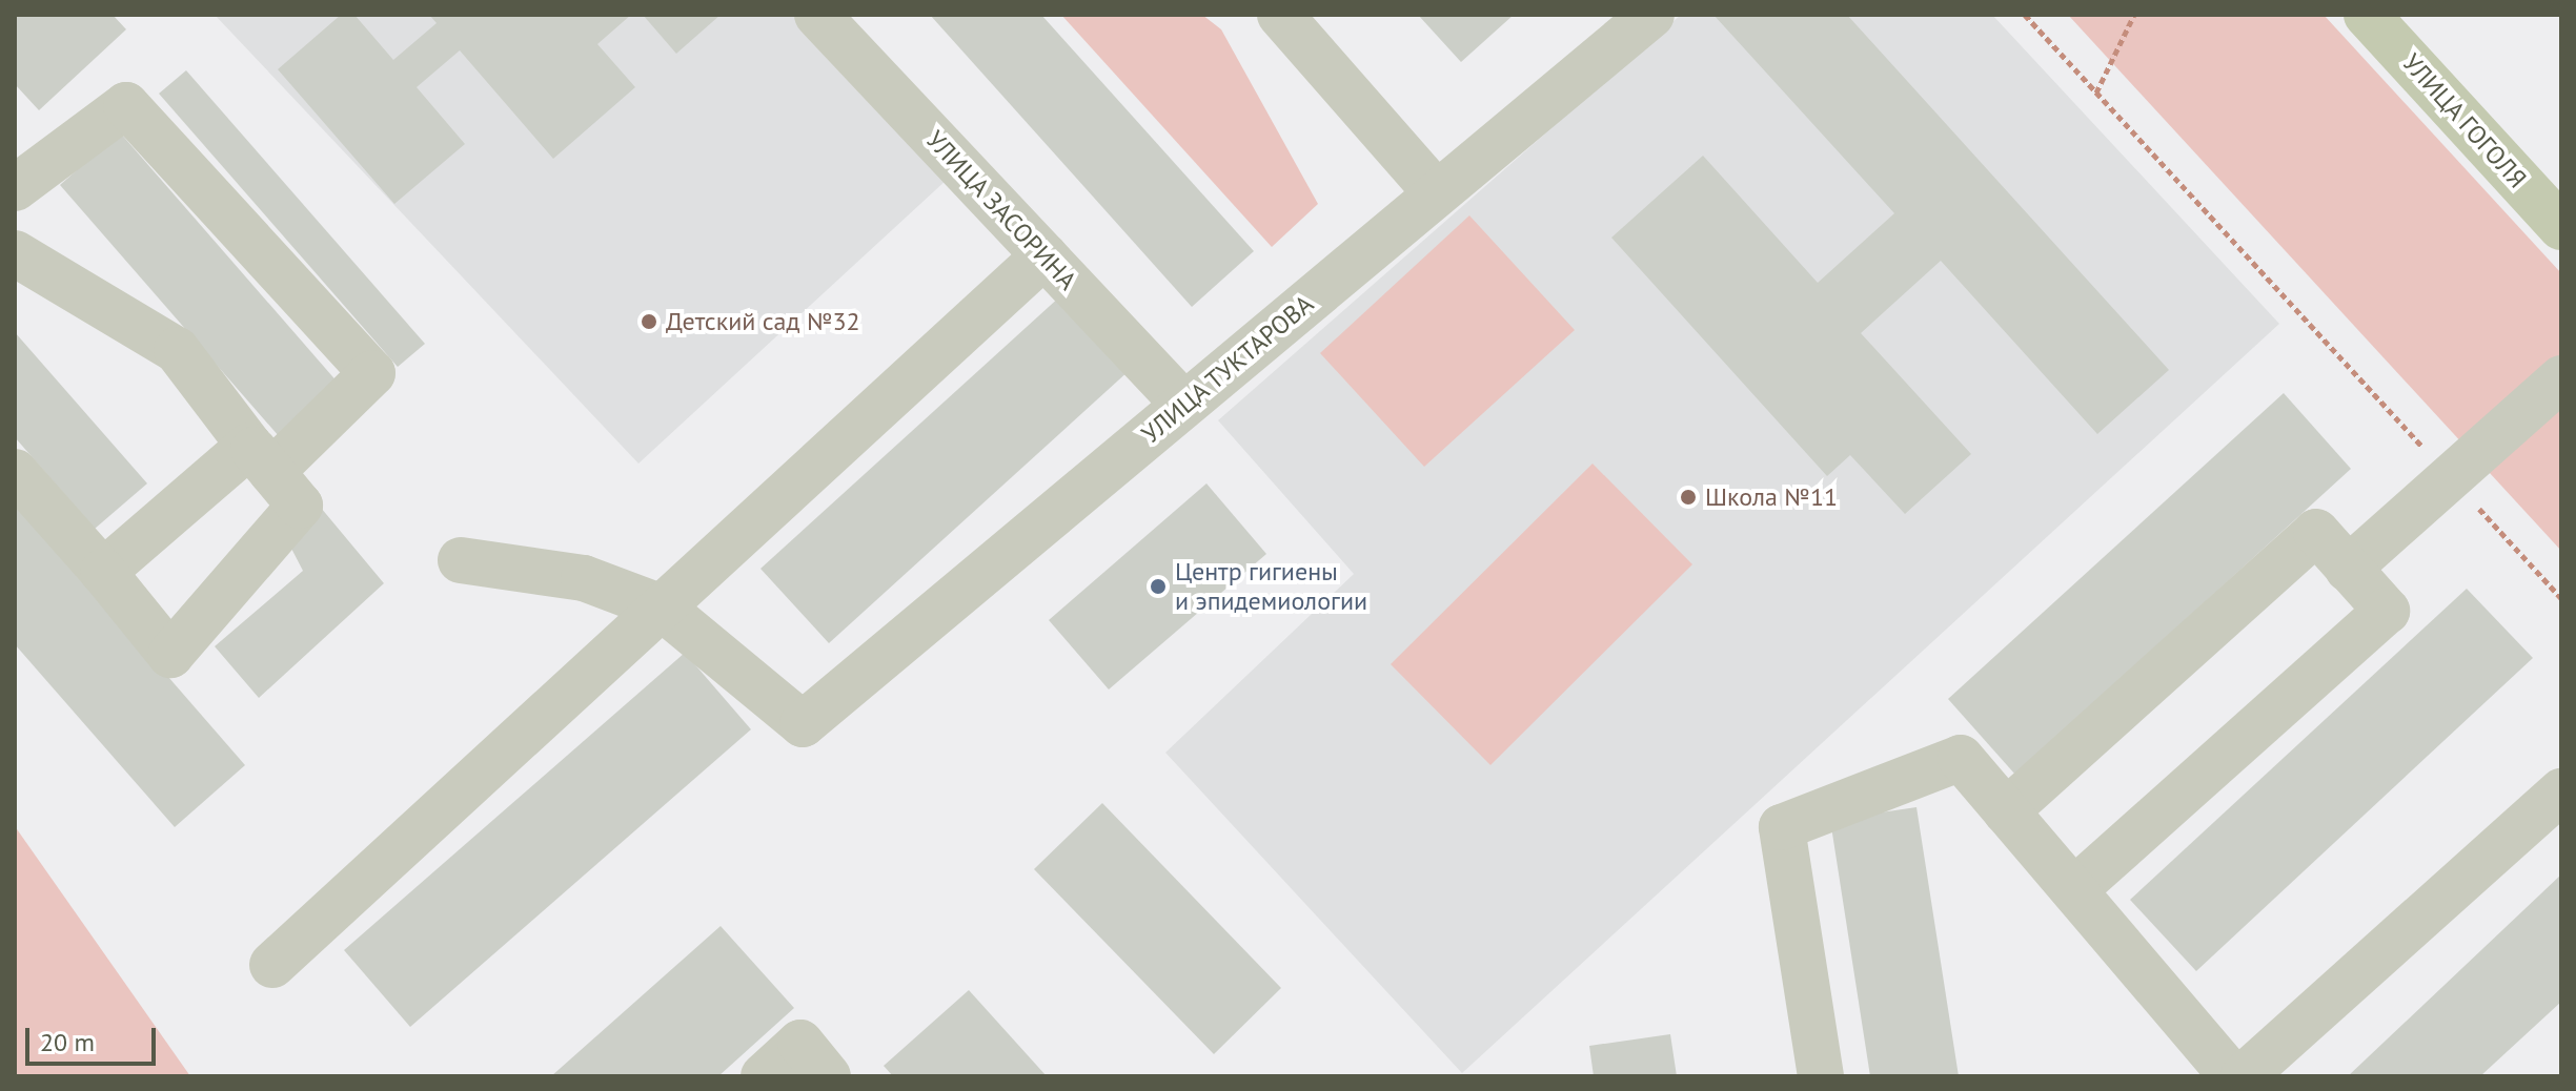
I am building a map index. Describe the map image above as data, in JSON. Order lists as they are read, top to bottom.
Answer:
{
  "streets": {
    "main road": ["УЛИЦА ГОГОЛЯ"],
    "street": ["УЛИЦА ЗАСОРИНА", "УЛИЦА ТУКТАРОВА"]
  },
  "crossings": [
    ["УЛИЦА ЗАСОРИНА", "УЛИЦА ТУКТАРОВА"]
  ],
  "places": ["Детский сад №32", "Школа №11", "Центр гигиены и эпидемиологии"],
  "scale_bar": "20 m"
}
